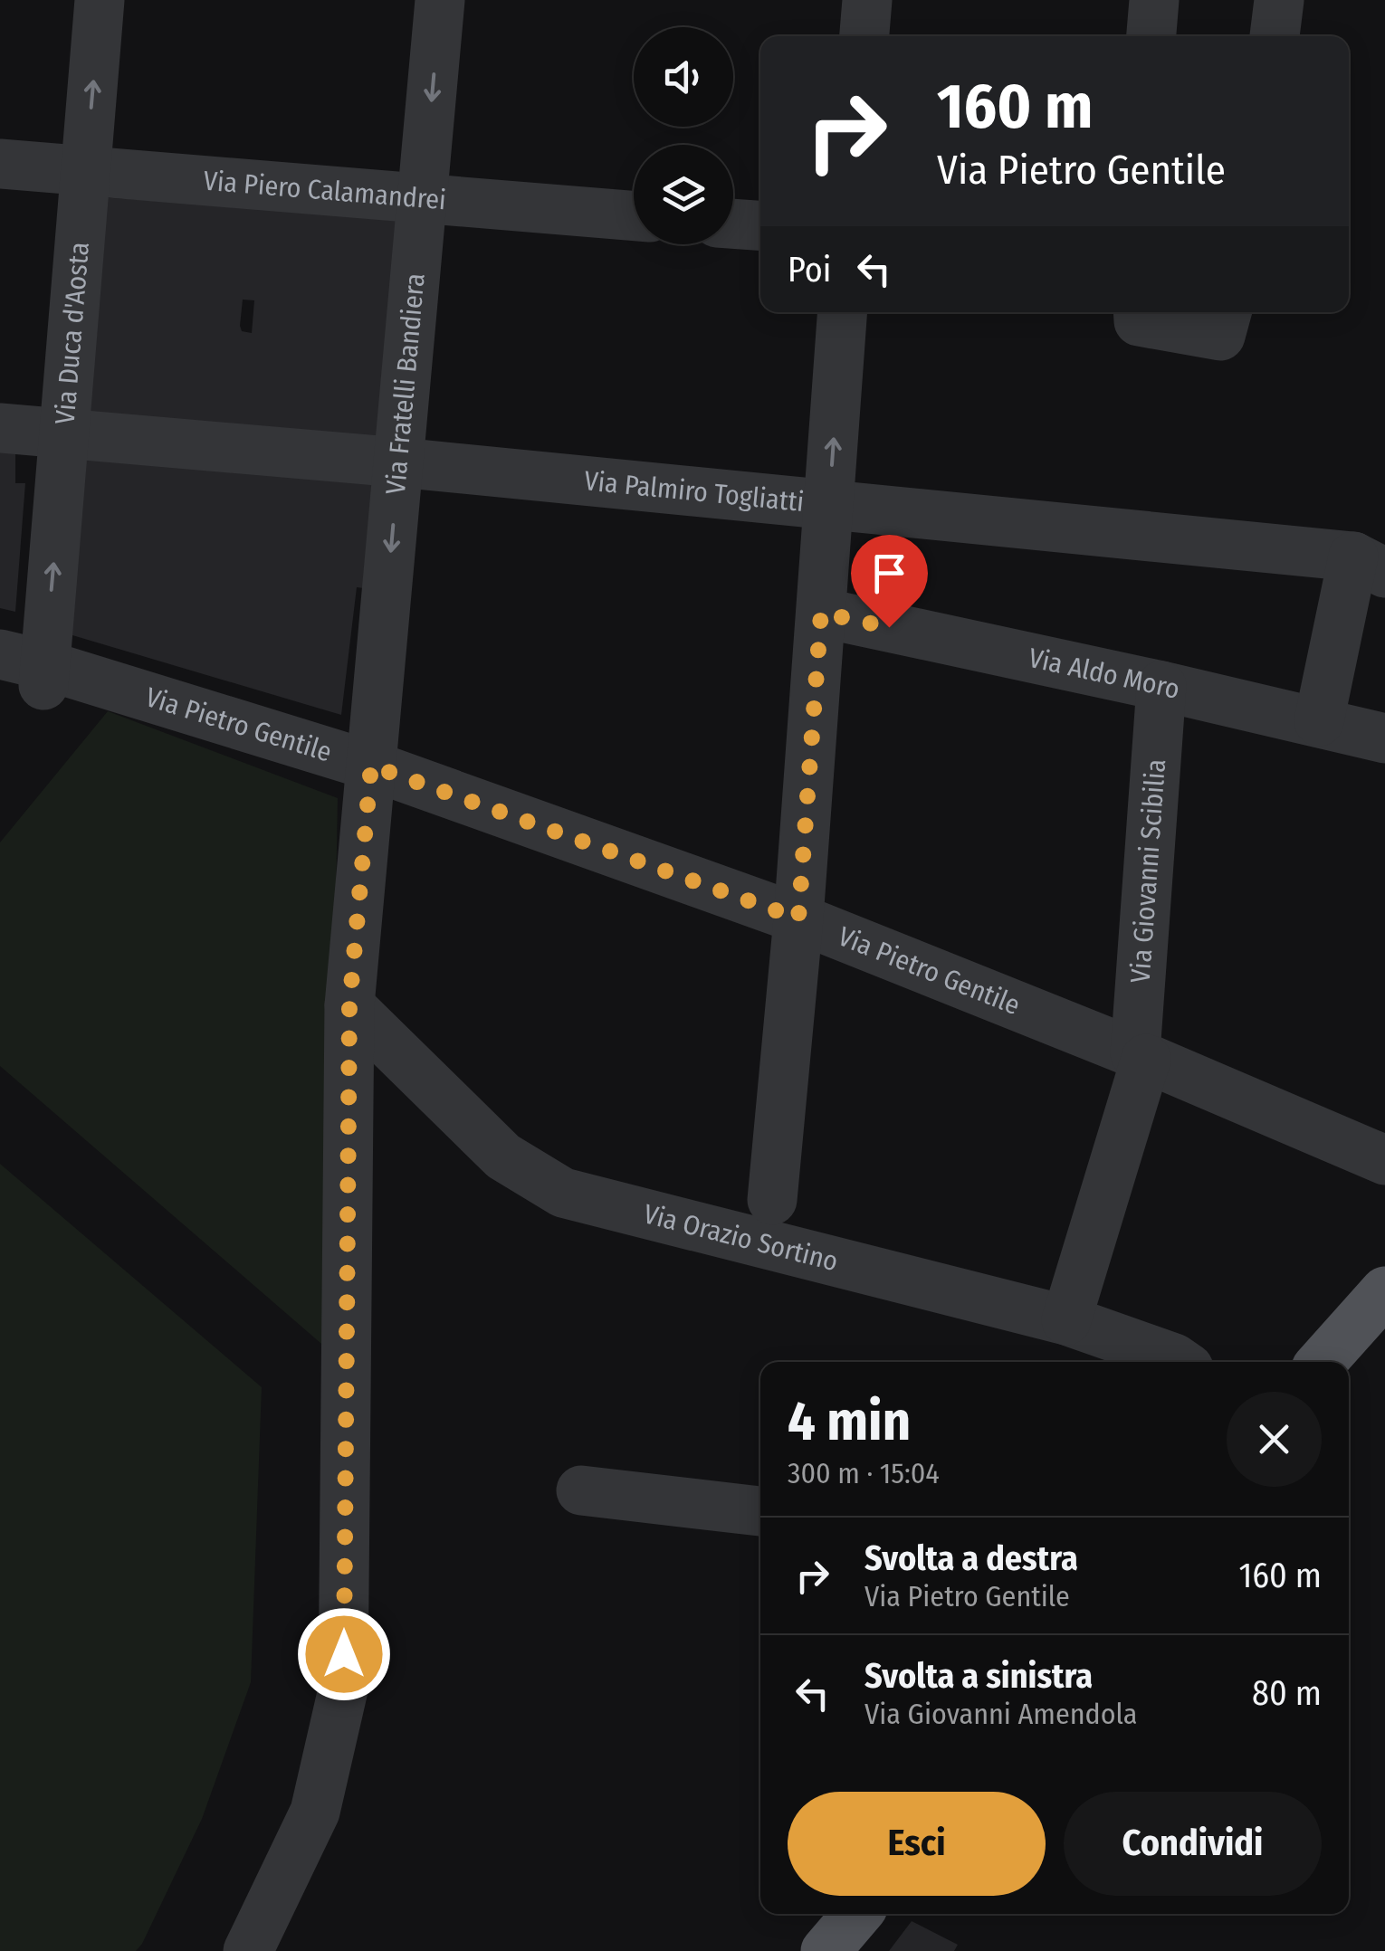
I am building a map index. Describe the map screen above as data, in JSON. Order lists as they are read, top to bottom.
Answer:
{
  "streets": {
    "street": [
      "Via Piero Calamandrei",
      "Via Duca d'Aosta",
      "Via Fratelli Bandiera",
      "Via Palmiro Togliatti",
      "Via Aldo Moro",
      "Via Pietro Gentile",
      "Via Giovanni Scibilia",
      "Via Orazio Sortino"
    ]
  },
  "crossings": [
    ["Via Piero Calamandrei", "Via Duca d'Aosta"],
    ["Via Piero Calamandrei", "Via Fratelli Bandiera"],
    ["Via Duca d'Aosta", "Via Palmiro Togliatti"],
    ["Via Duca d'Aosta", "Via Pietro Gentile"],
    ["Via Fratelli Bandiera", "Via Palmiro Togliatti"],
    ["Via Fratelli Bandiera", "Via Pietro Gentile"],
    ["Via Fratelli Bandiera", "Via Orazio Sortino"],
    ["Via Aldo Moro", "Via Giovanni Scibilia"],
    ["Via Pietro Gentile", "Via Giovanni Scibilia"],
    ["Via Giovanni Scibilia", "Via Orazio Sortino"]
  ],
  "one_way": ["Via Duca d'Aosta"],
  "page": {
    "turn": ["160 m", "Via Pietro Gentile"],
    "then": "Poi",
    "heading": ["4 min", "300 m · 15:04"],
    "list": [
      {
        "name": "Svolta a destra",
        "note": "Via Pietro Gentile",
        "value": "160 m"
      },
      {
        "name": "Svolta a sinistra",
        "note": "Via Giovanni Amendola",
        "value": "80 m"
      }
    ],
    "buttons": ["Esci", "Condividi"]
  }
}
